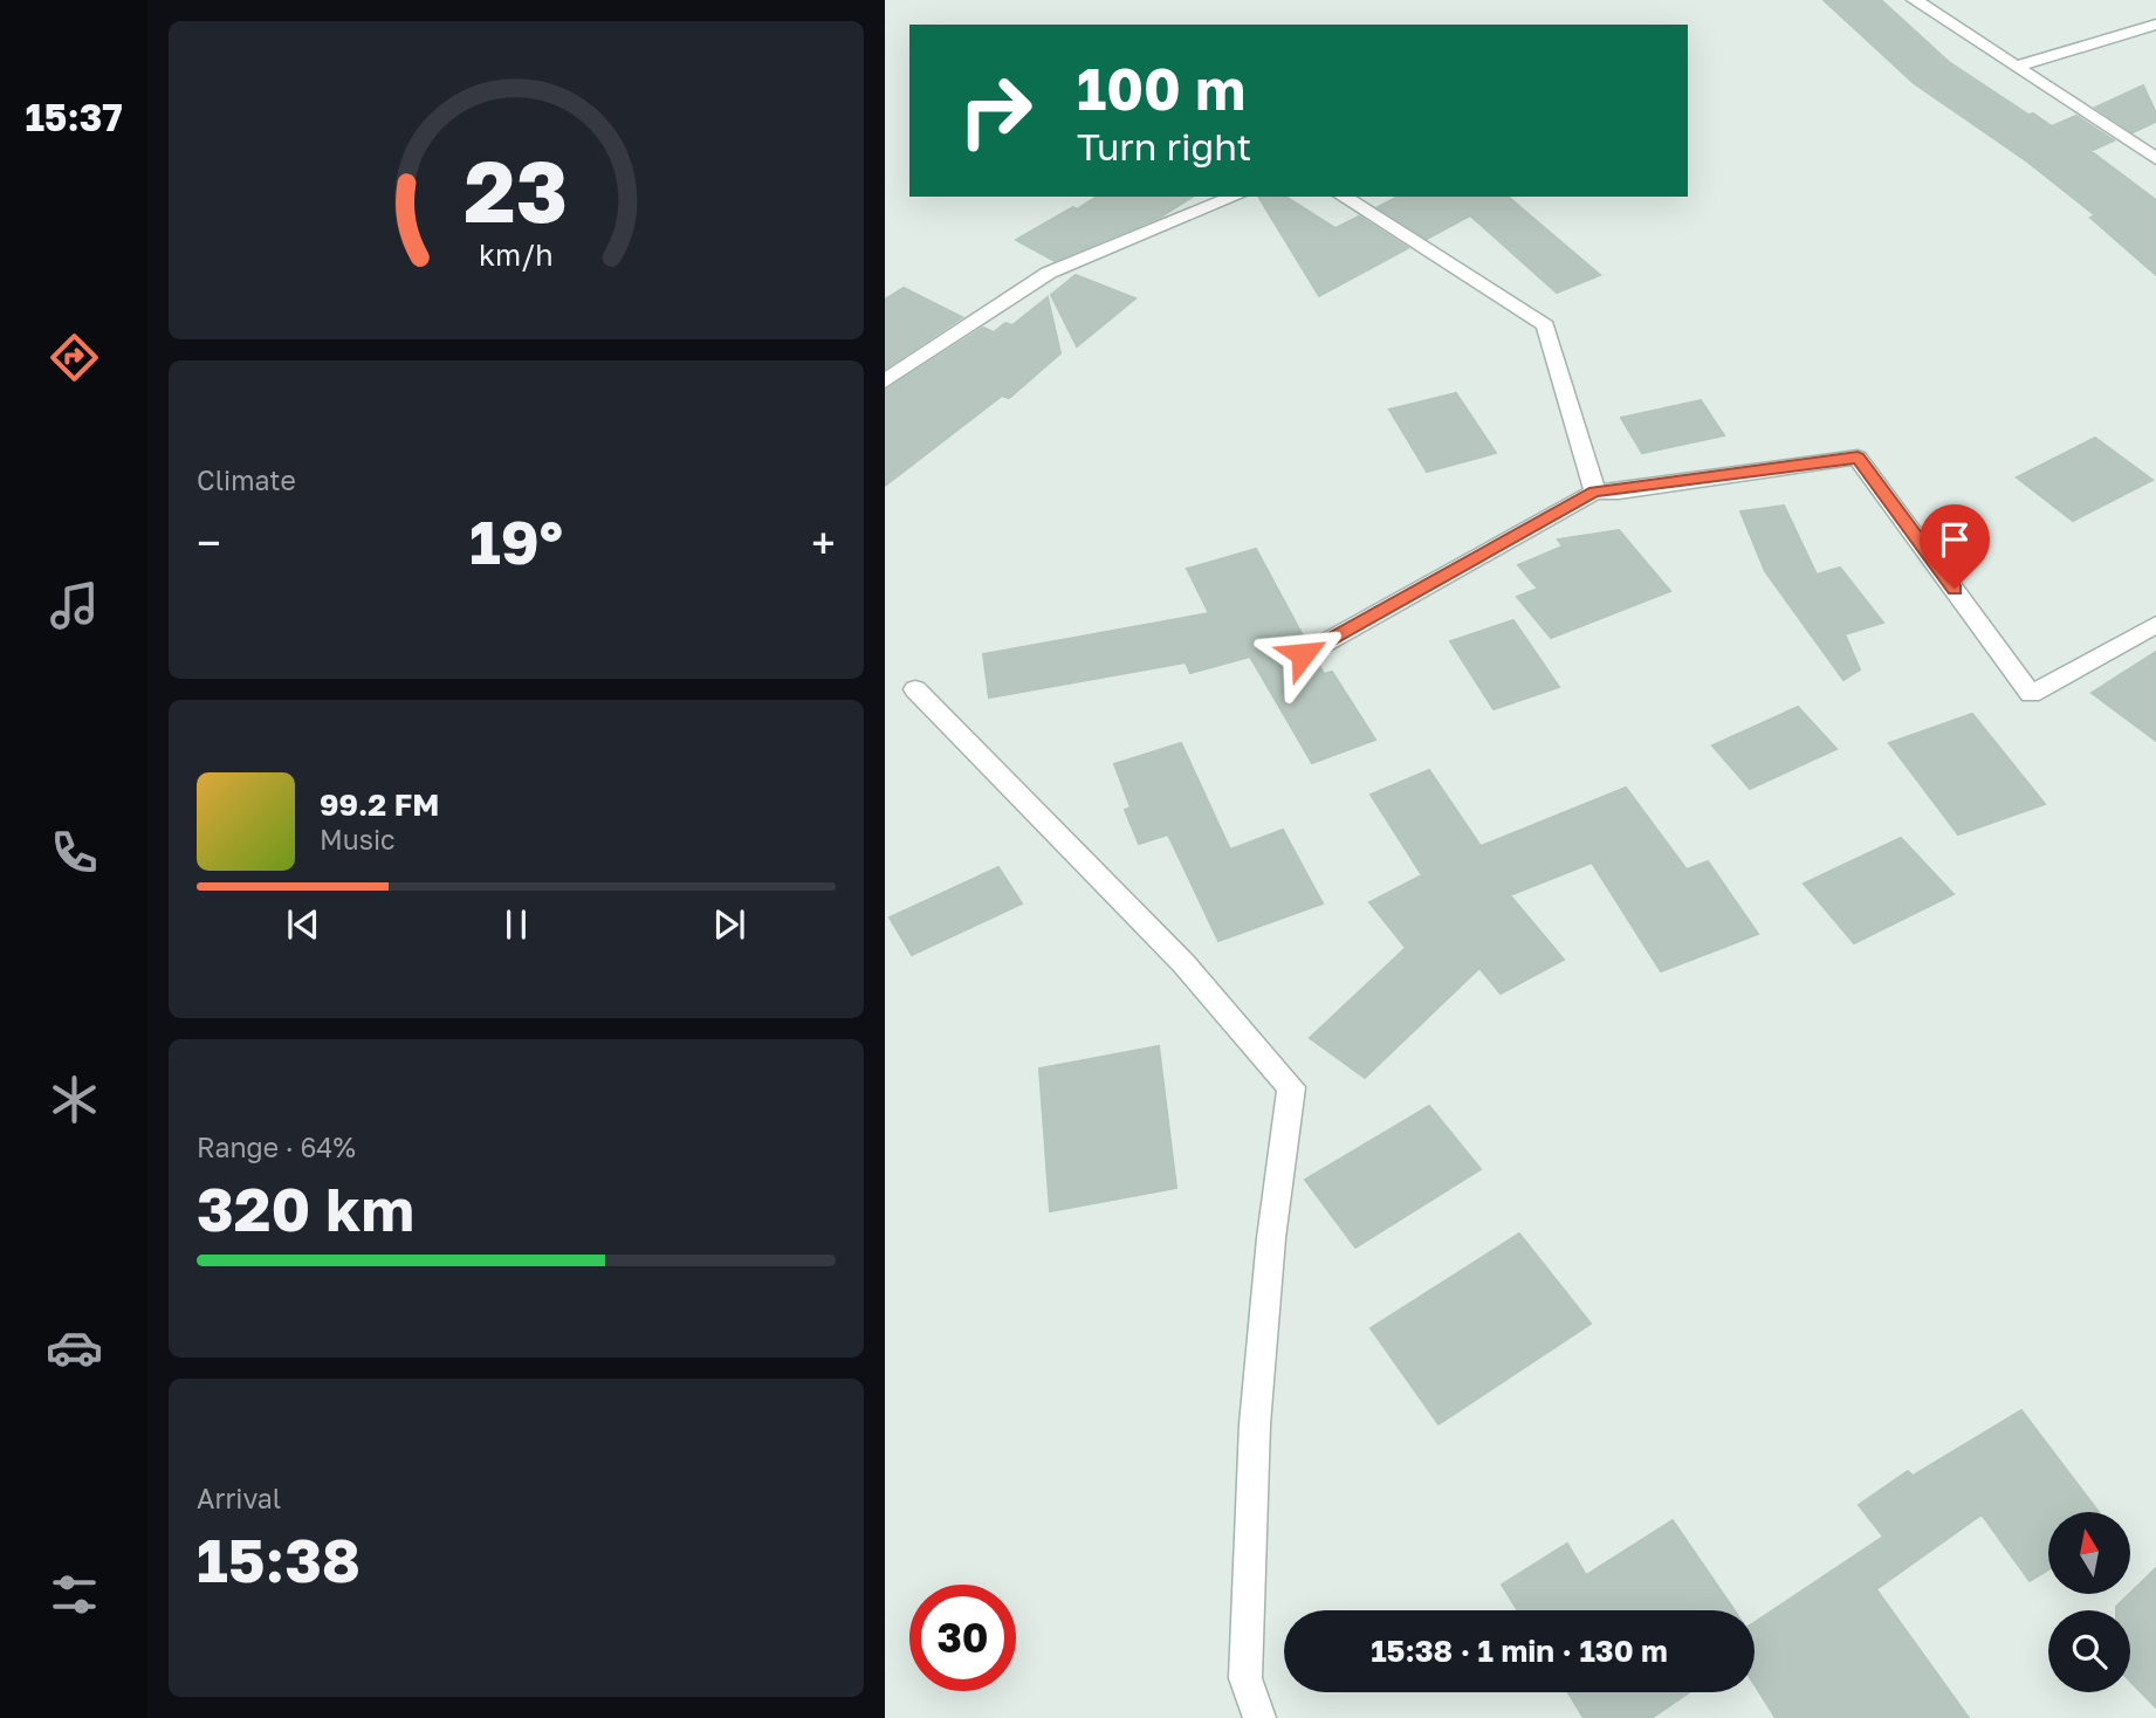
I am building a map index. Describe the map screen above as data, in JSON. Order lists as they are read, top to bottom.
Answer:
{
  "north": "top",
  "page": {
    "tabs": "15:37",
    "turn": ["100 m", "Turn right"],
    "tile": [
      "Climate",
      ["Range · 64%", "320 km"],
      ["Arrival", "15:38"]
    ],
    "heat": ["−", "19°", "+"],
    "song": ["99.2 FM", "Music"],
    "limit": "30",
    "trip": "15:38 · 1 min · 130 m",
    "gauge": ["23", "km/h"]
  }
}
